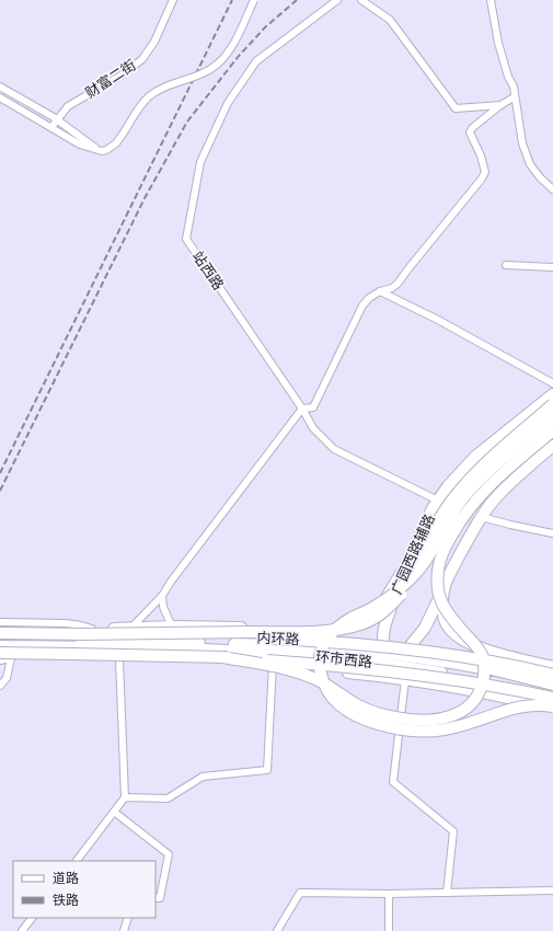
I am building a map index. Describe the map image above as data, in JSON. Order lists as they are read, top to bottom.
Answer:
{
  "streets": {
    "main road": ["广园西路辅路", "内环路", "环市西路"],
    "street": ["财富二街", "站西路"]
  },
  "crossings": [
    ["站西路", "广园西路辅路"],
    ["广园西路辅路", "环市西路"],
    ["内环路", "环市西路"]
  ],
  "legend": ["道路", "铁路"]
}
